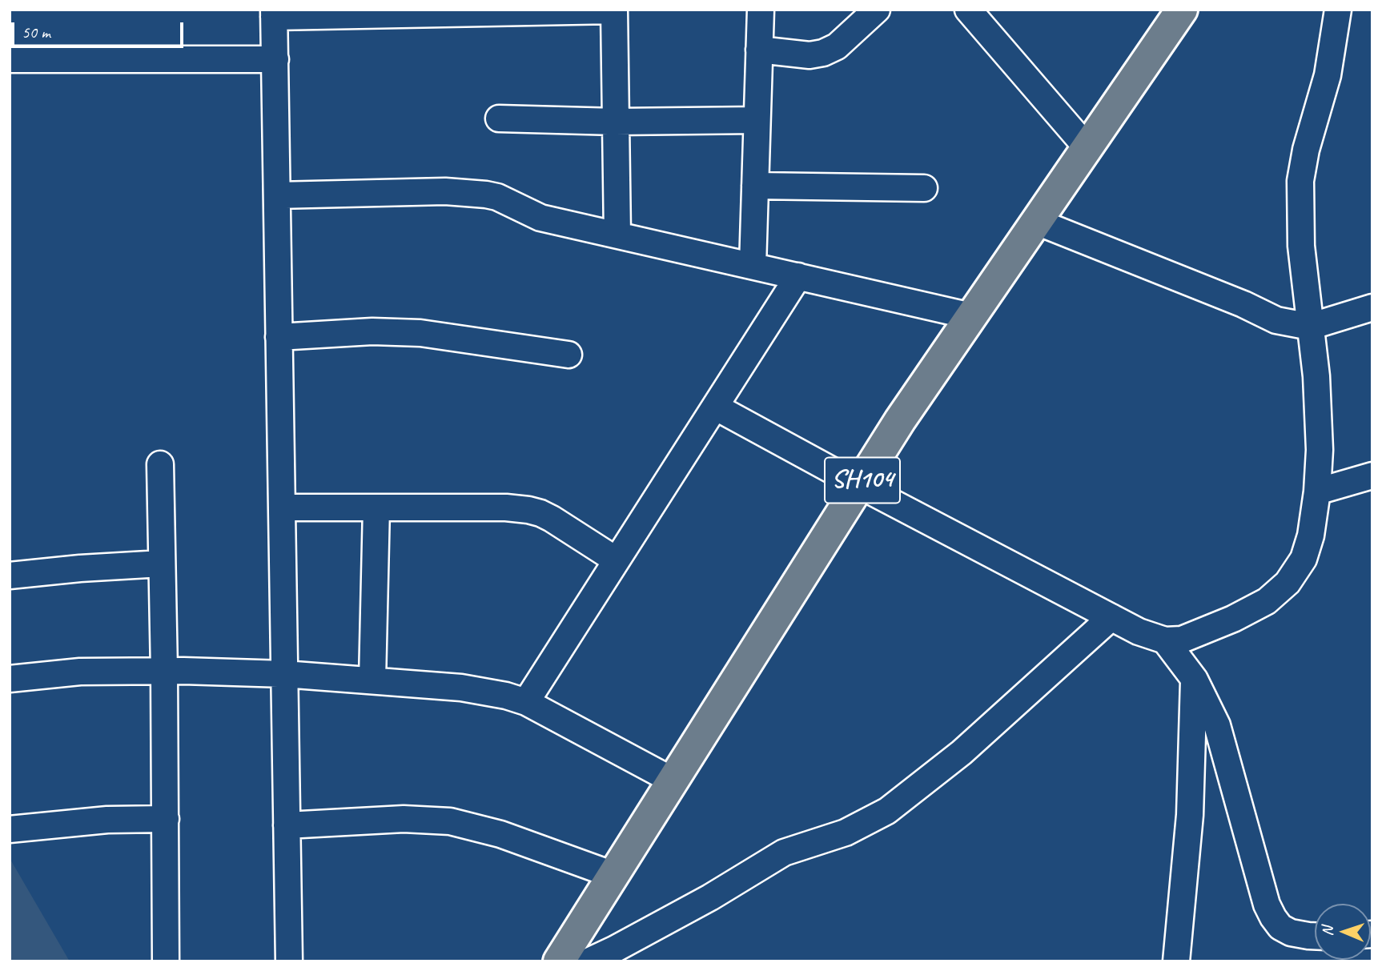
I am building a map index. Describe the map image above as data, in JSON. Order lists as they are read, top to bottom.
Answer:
{
  "streets": {
    "main road": ["SH104"]
  },
  "scale_bar": "50 m",
  "north": "left"
}
